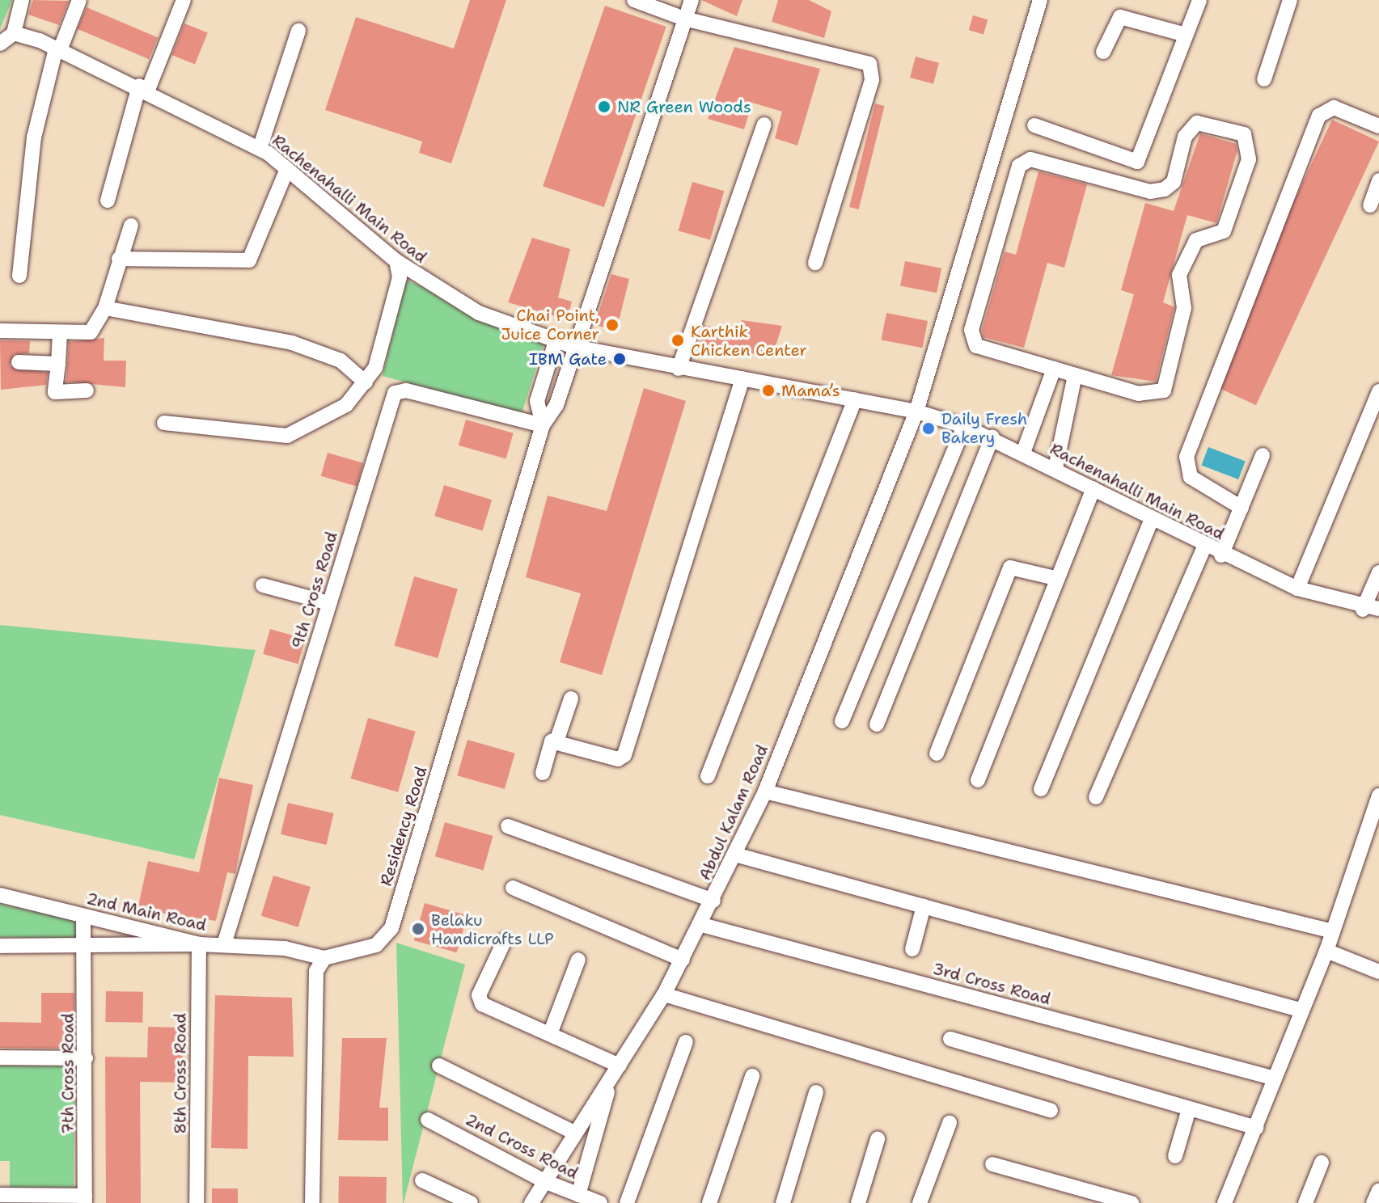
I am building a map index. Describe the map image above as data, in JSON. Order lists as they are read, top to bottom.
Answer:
{
  "streets": {
    "street": [
      "Rachenahalli Main Road",
      "9th Cross Road",
      "Abdul Kalam Road",
      "Residency Road",
      "2nd Main Road",
      "3rd Cross Road",
      "7th Cross Road",
      "8th Cross Road",
      "2nd Cross Road"
    ]
  },
  "crossings": [
    ["Rachenahalli Main Road", "Abdul Kalam Road"],
    ["Rachenahalli Main Road", "Residency Road"],
    ["9th Cross Road", "Residency Road"],
    ["9th Cross Road", "2nd Main Road"],
    ["Abdul Kalam Road", "3rd Cross Road"],
    ["Abdul Kalam Road", "2nd Cross Road"],
    ["Residency Road", "2nd Main Road"],
    ["2nd Main Road", "7th Cross Road"],
    ["2nd Main Road", "8th Cross Road"]
  ],
  "places": [
    "NR Green Woods",
    "Chai Point, Juice Corner",
    "Karthik Chicken Center",
    "IBM Gate",
    "Mama’s",
    "Daily Fresh Bakery",
    "Belaku Handicrafts LLP"
  ]
}
